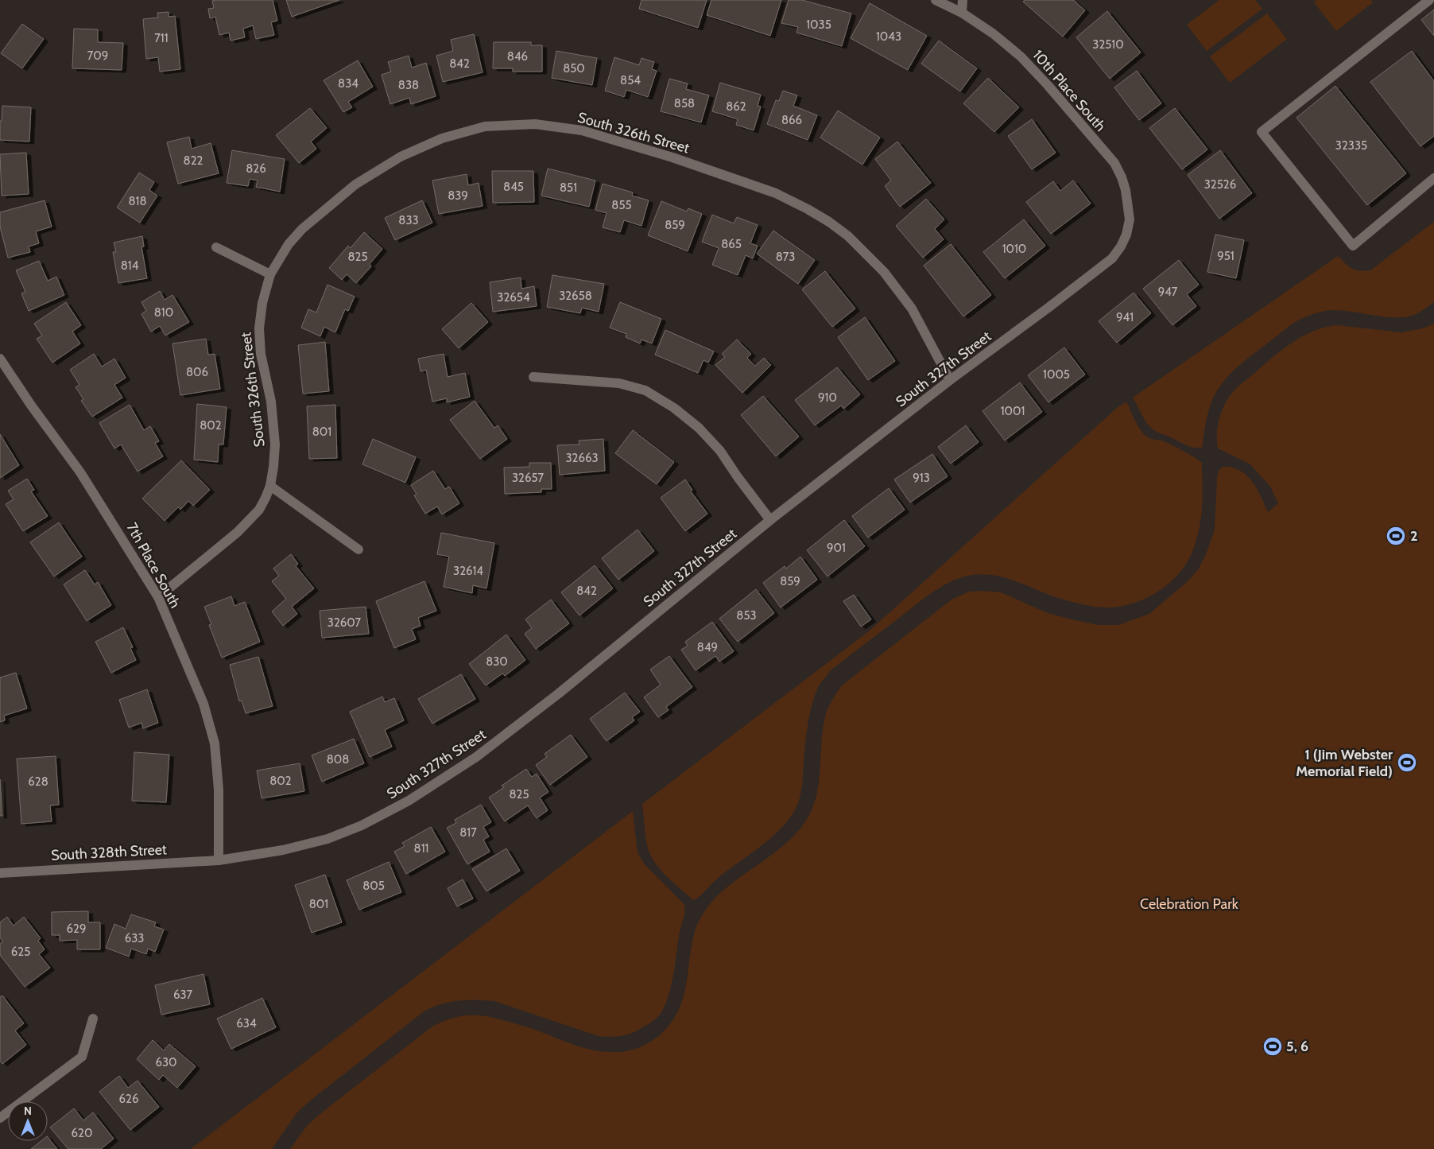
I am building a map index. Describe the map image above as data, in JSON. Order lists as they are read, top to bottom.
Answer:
{
  "streets": {
    "street": [
      "10th Place South",
      "South 326th Street",
      "South 327th Street",
      "7th Place South",
      "South 328th Street"
    ]
  },
  "crossings": [
    ["10th Place South", "South 327th Street"],
    ["South 326th Street", "South 327th Street"],
    ["South 326th Street", "7th Place South"],
    ["South 327th Street", "7th Place South"],
    ["South 327th Street", "South 328th Street"],
    ["7th Place South", "South 328th Street"]
  ],
  "parks": ["Celebration Park"],
  "places": {
    "sports": ["2", "1 (Jim Webster Memorial Field)", "5, 6"]
  },
  "house_numbers": [
    "1035",
    "1043",
    "711",
    "32510",
    "709",
    "846",
    "842",
    "850",
    "854",
    "834",
    "838",
    "858",
    "862",
    "866",
    "32335",
    "822",
    "826",
    "32526",
    "845",
    "851",
    "839",
    "818",
    "855",
    "833",
    "859",
    "865",
    "1010",
    "951",
    "825",
    "873",
    "814",
    "947",
    "32658",
    "32654",
    "810",
    "941",
    "806",
    "1005",
    "910",
    "1001",
    "802",
    "801",
    "32663",
    "32657",
    "913",
    "901",
    "32614",
    "859",
    "842",
    "853",
    "32607",
    "849",
    "830",
    "808",
    "802",
    "628",
    "825",
    "817",
    "811",
    "805",
    "801",
    "629",
    "633",
    "625",
    "637",
    "634",
    "630",
    "626",
    "620"
  ],
  "north": "top"
}
